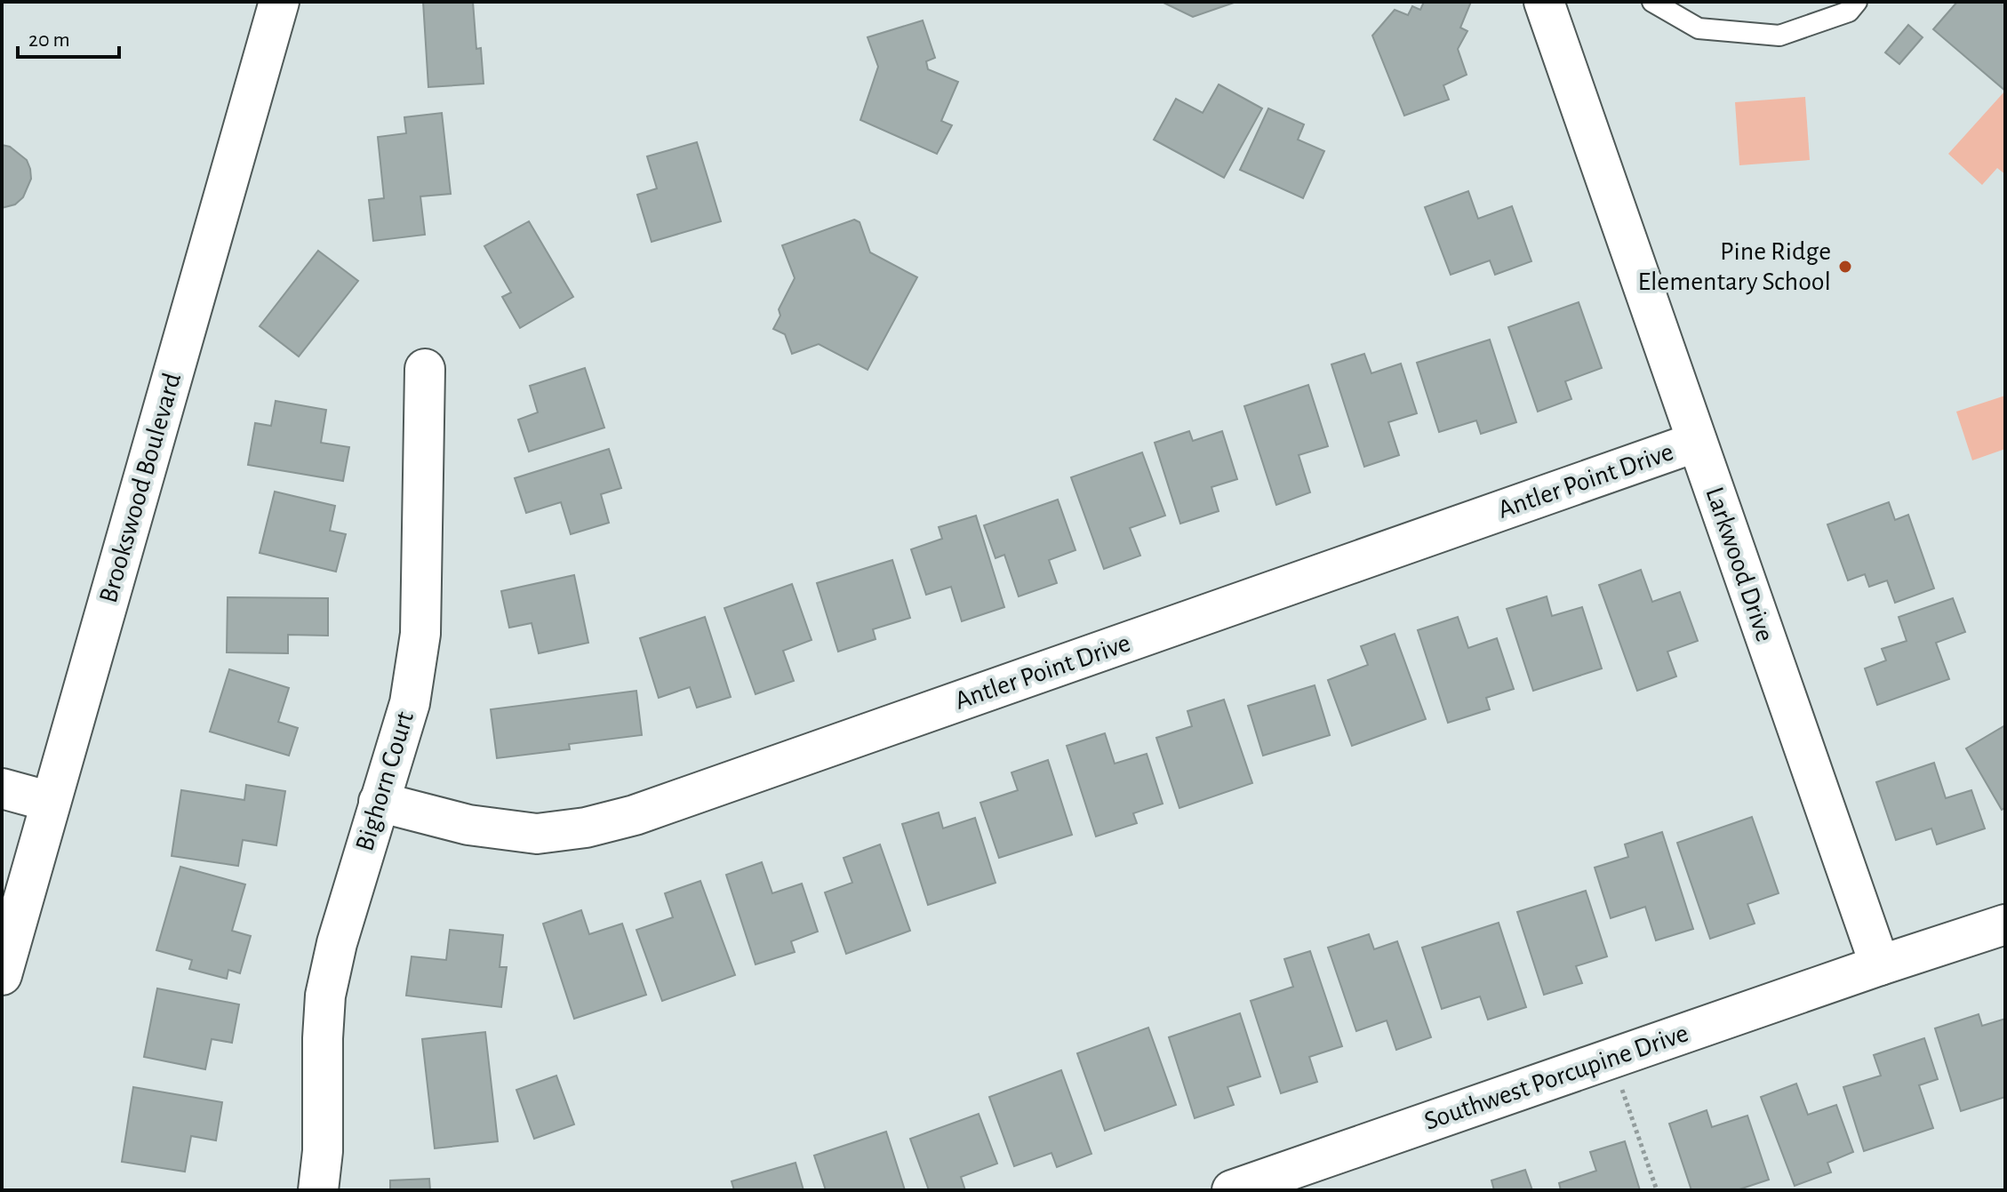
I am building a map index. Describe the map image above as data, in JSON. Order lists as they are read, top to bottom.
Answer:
{
  "streets": {
    "street": [
      "Antler Point Drive",
      "Brookswood Boulevard",
      "Larkwood Drive",
      "Bighorn Court",
      "Southwest Porcupine Drive"
    ]
  },
  "crossings": [
    ["Antler Point Drive", "Larkwood Drive"],
    ["Antler Point Drive", "Bighorn Court"],
    ["Larkwood Drive", "Southwest Porcupine Drive"]
  ],
  "places": ["Pine Ridge Elementary School"],
  "scale_bar": "20 m"
}
